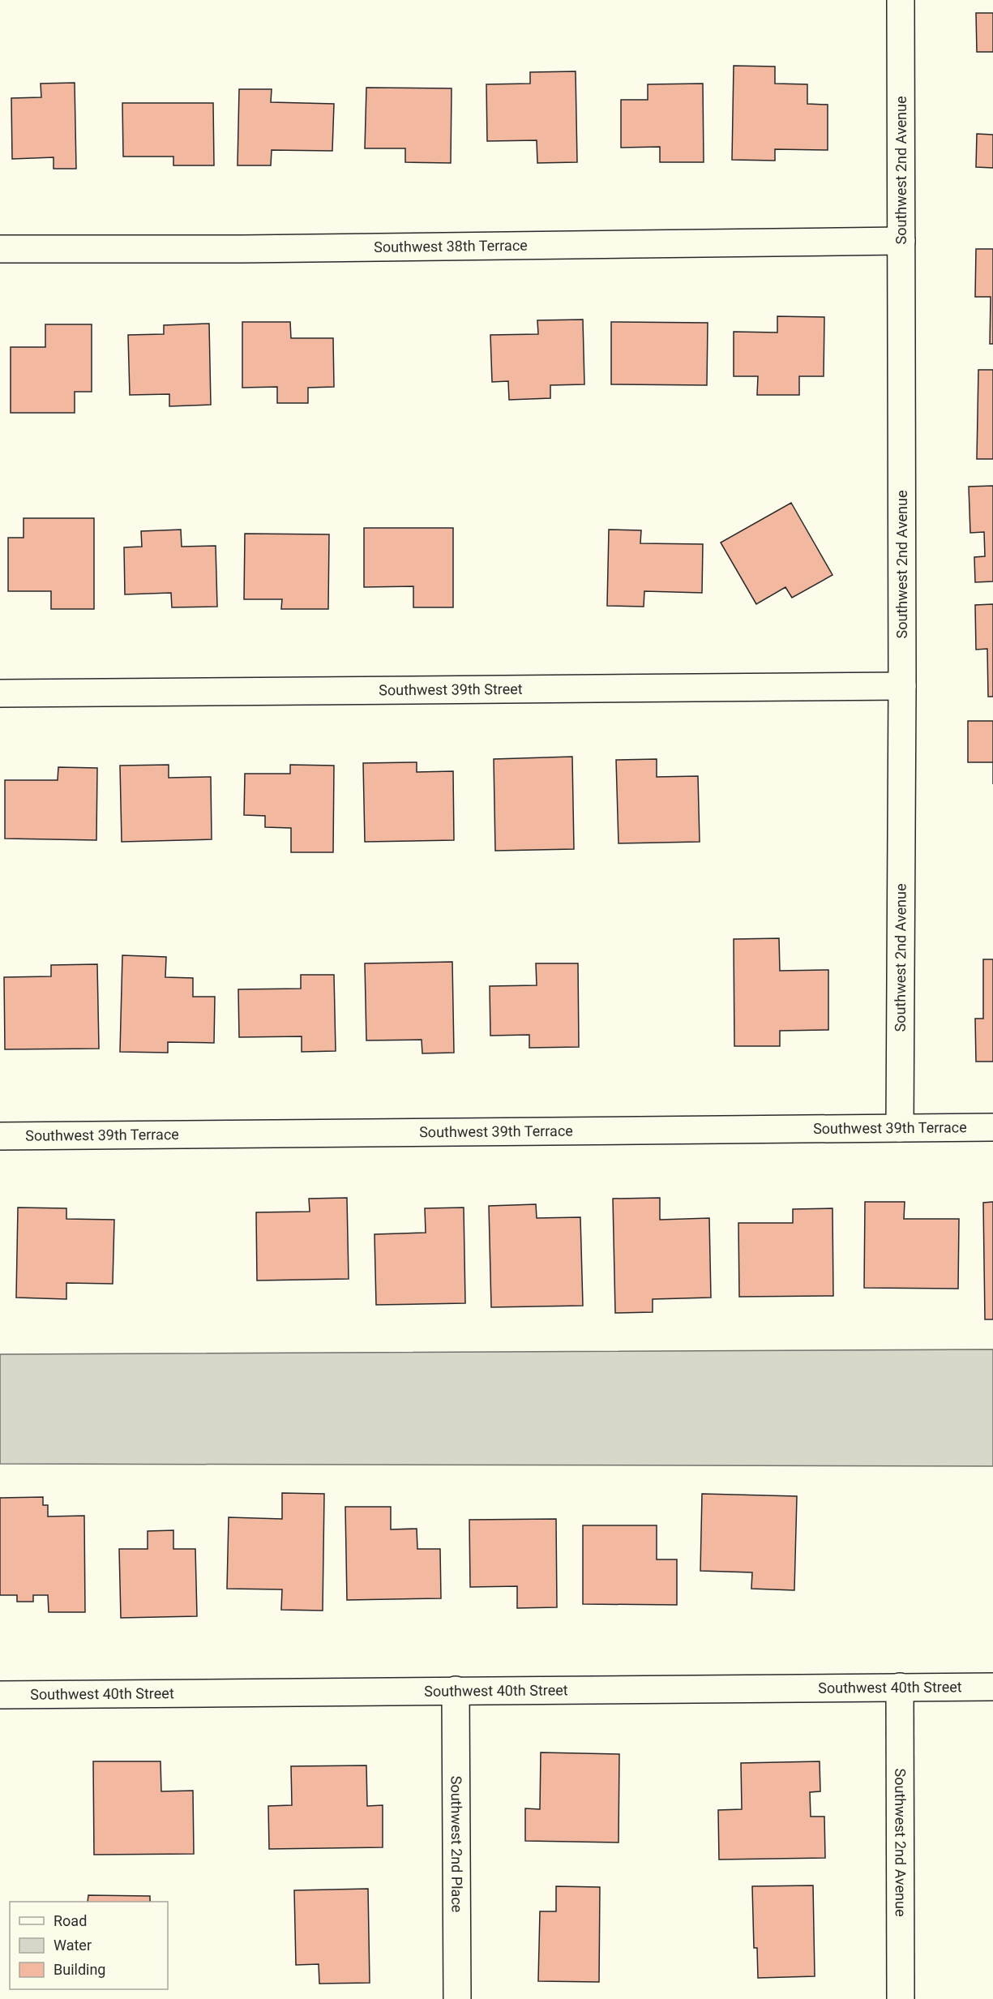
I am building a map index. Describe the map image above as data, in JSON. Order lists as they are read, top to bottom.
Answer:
{
  "streets": {
    "street": [
      "Southwest 2nd Avenue",
      "Southwest 38th Terrace",
      "Southwest 39th Street",
      "Southwest 39th Terrace",
      "Southwest 40th Street",
      "Southwest 2nd Place"
    ]
  },
  "crossings": [
    ["Southwest 2nd Avenue", "Southwest 38th Terrace"],
    ["Southwest 2nd Avenue", "Southwest 39th Street"],
    ["Southwest 2nd Avenue", "Southwest 39th Terrace"],
    ["Southwest 2nd Avenue", "Southwest 40th Street"],
    ["Southwest 40th Street", "Southwest 2nd Place"]
  ],
  "legend": ["Road", "Water", "Building"]
}
